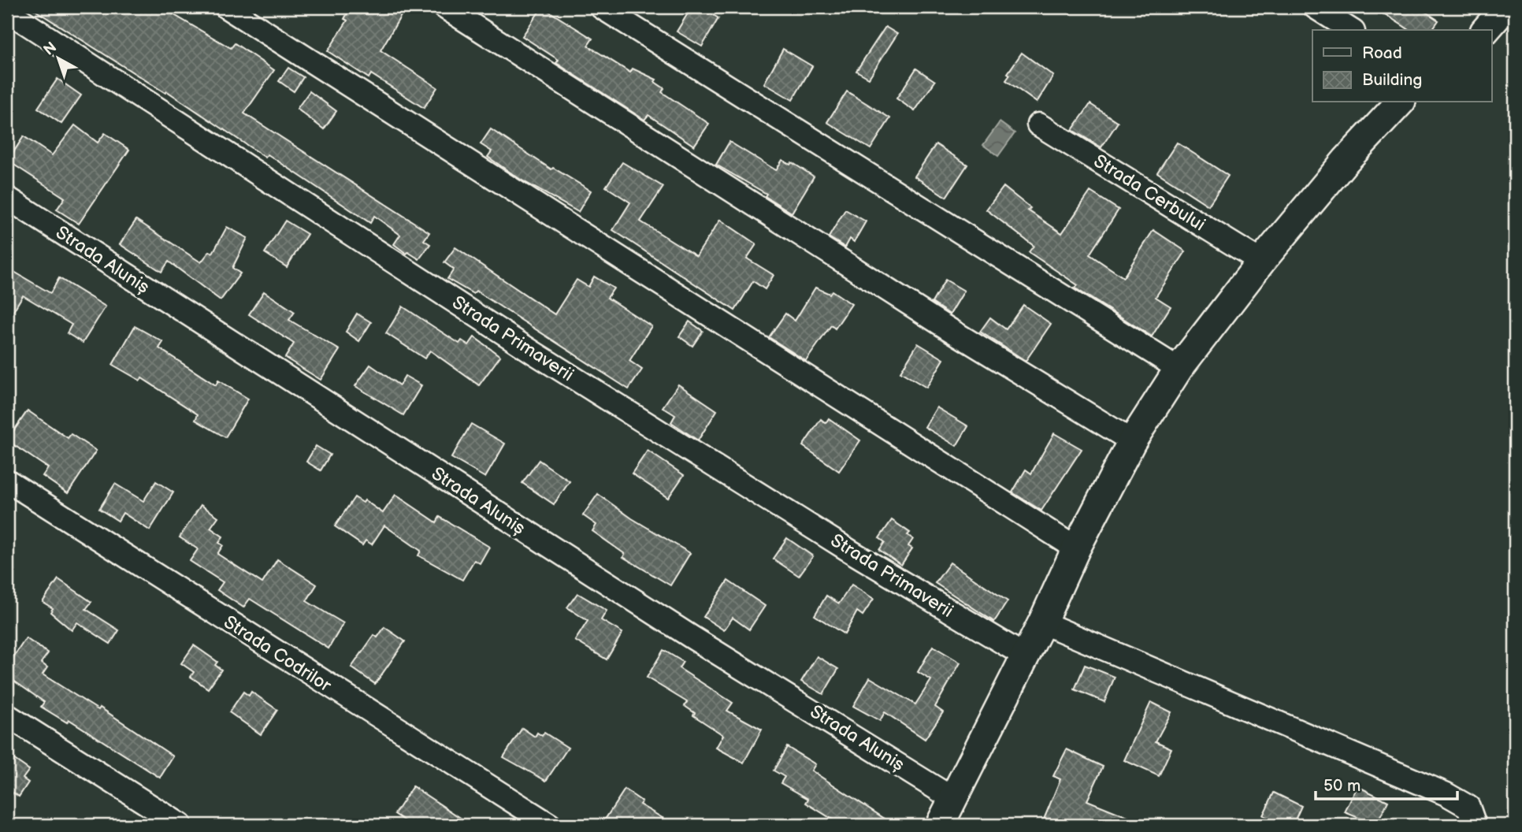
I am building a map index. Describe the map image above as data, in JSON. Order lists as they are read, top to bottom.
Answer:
{
  "streets": {
    "street": [
      "Strada Cerbului",
      "Strada Aluniș",
      "Strada Primaverii",
      "Strada Codrilor"
    ]
  },
  "legend": ["Road", "Building"],
  "scale_bar": "50 m",
  "north": "top left"
}
